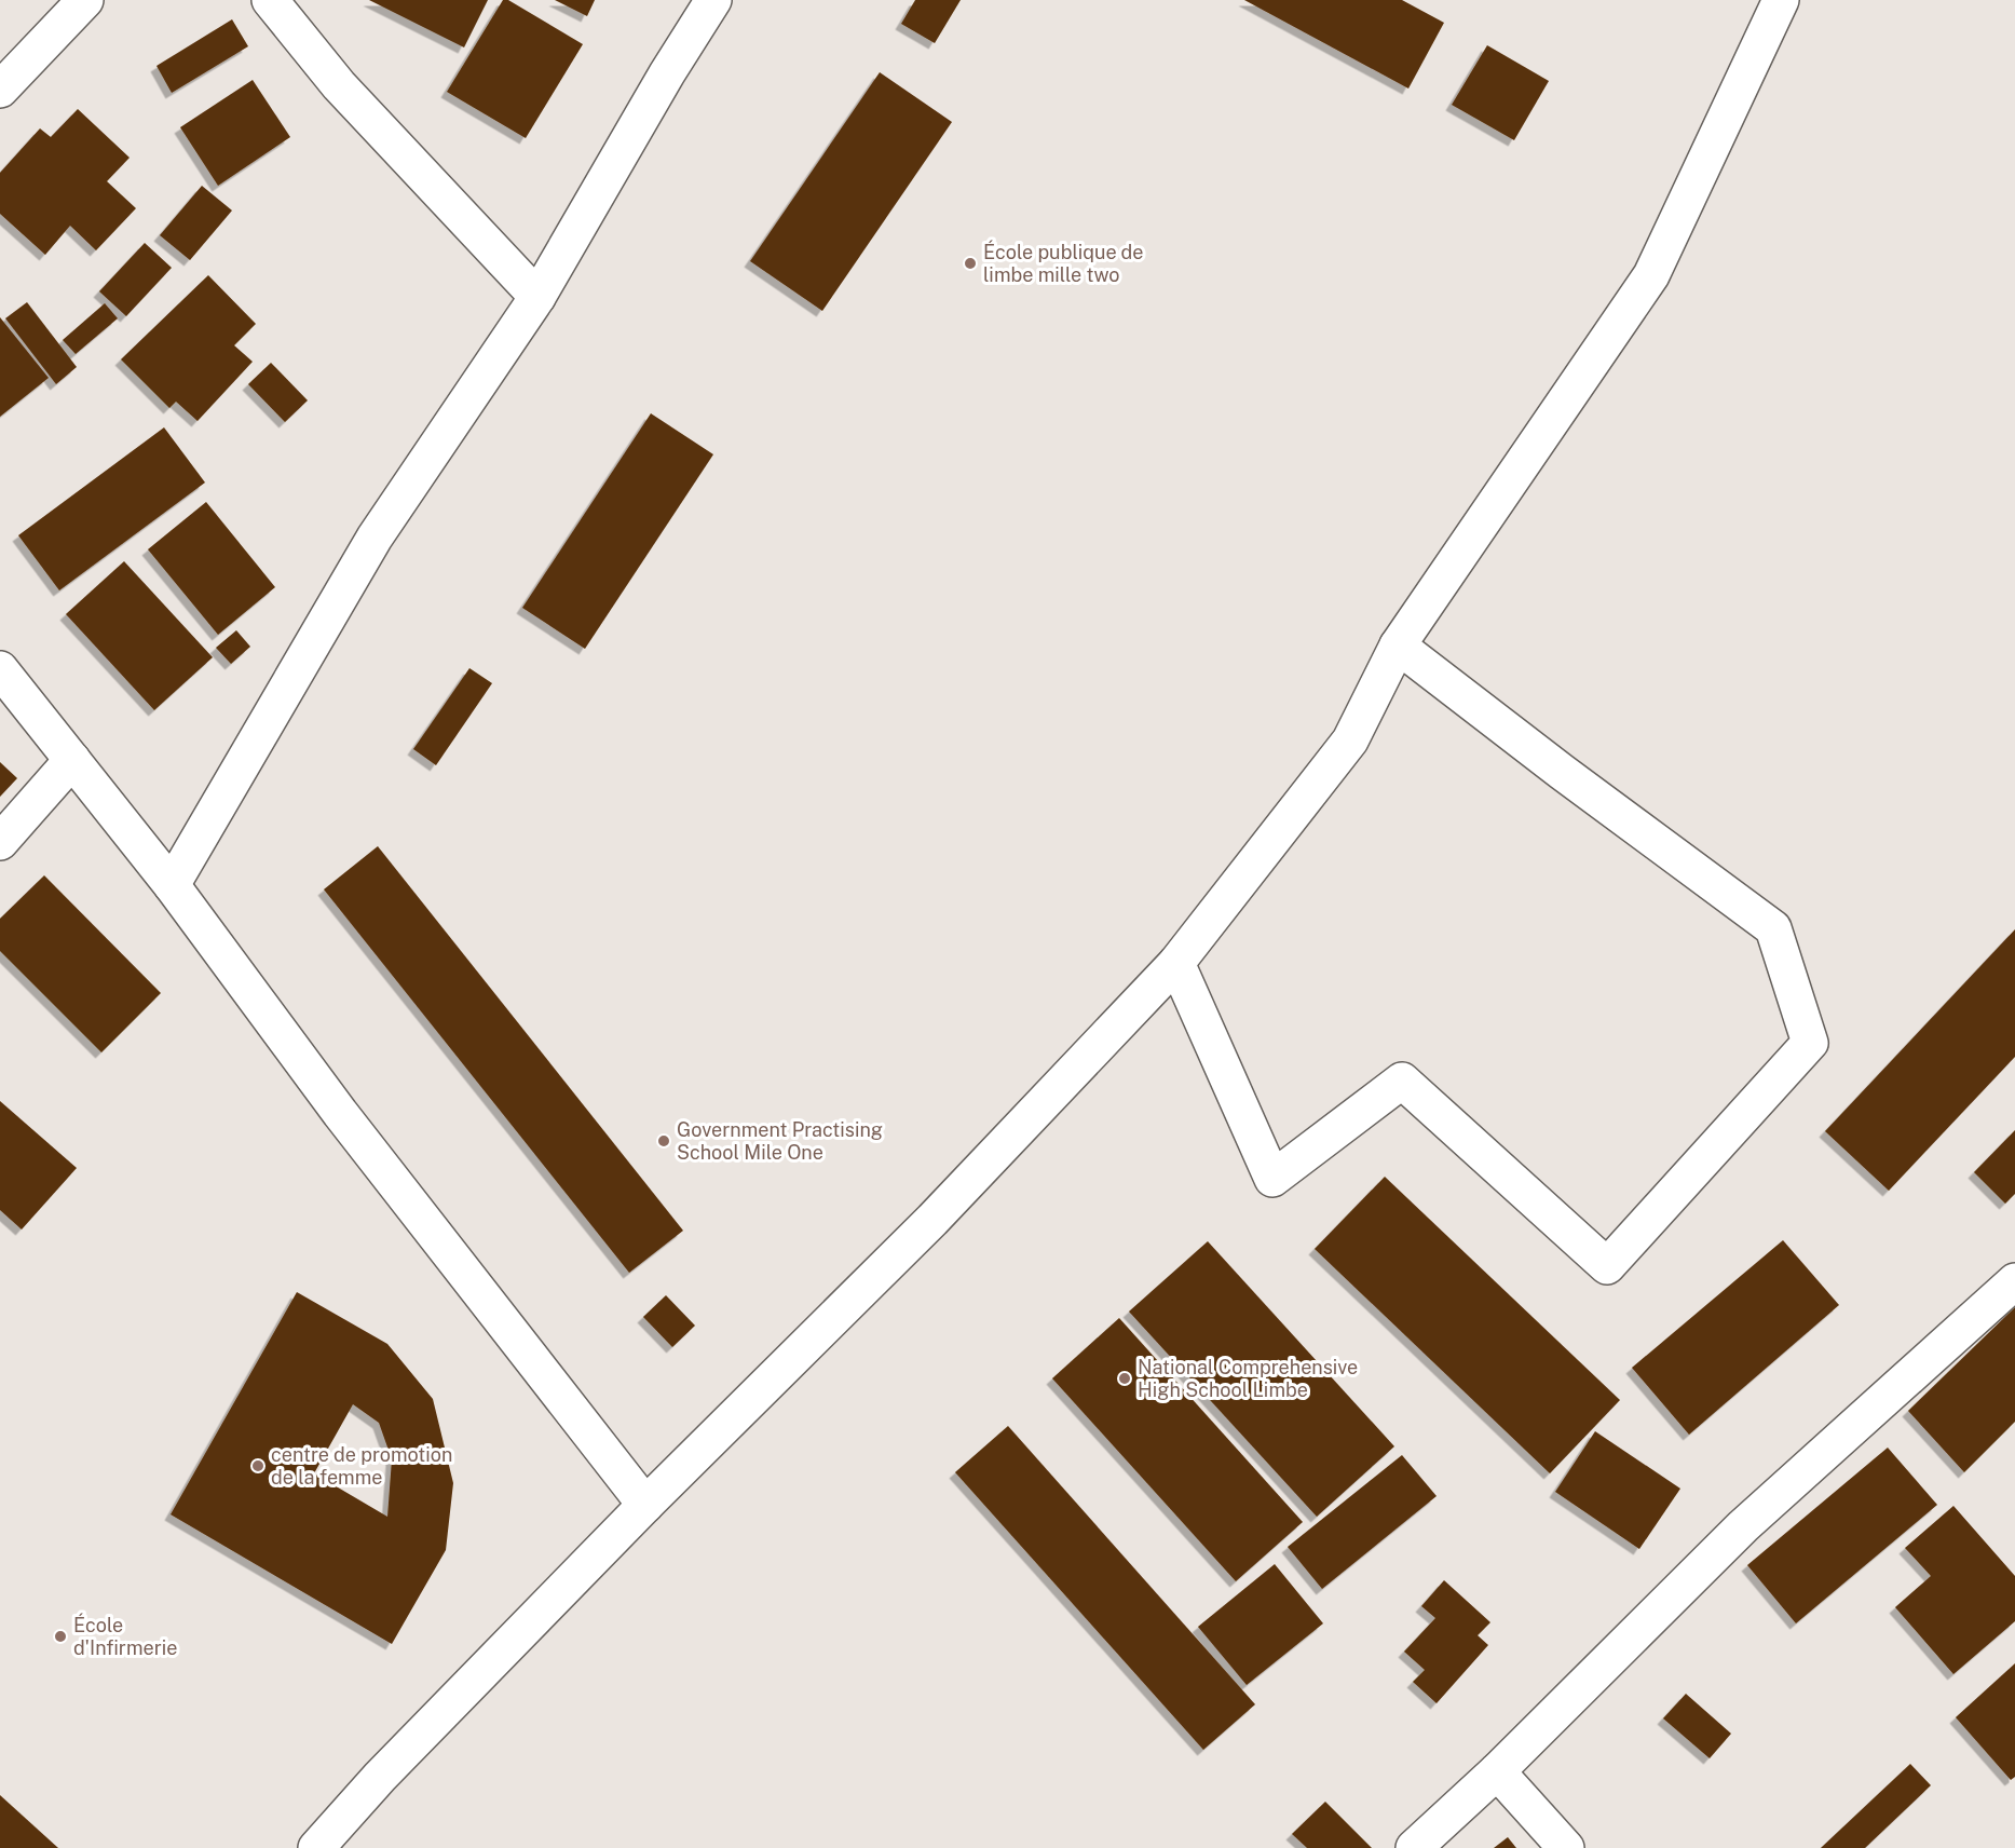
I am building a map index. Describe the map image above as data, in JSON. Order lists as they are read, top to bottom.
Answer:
{
  "places": [
    "École publique de limbe mille two",
    "Government Practising School Mile One",
    "National Comprehensive High School Limbe",
    "centre de promotion de la femme",
    "École d'Infirmerie"
  ]
}
